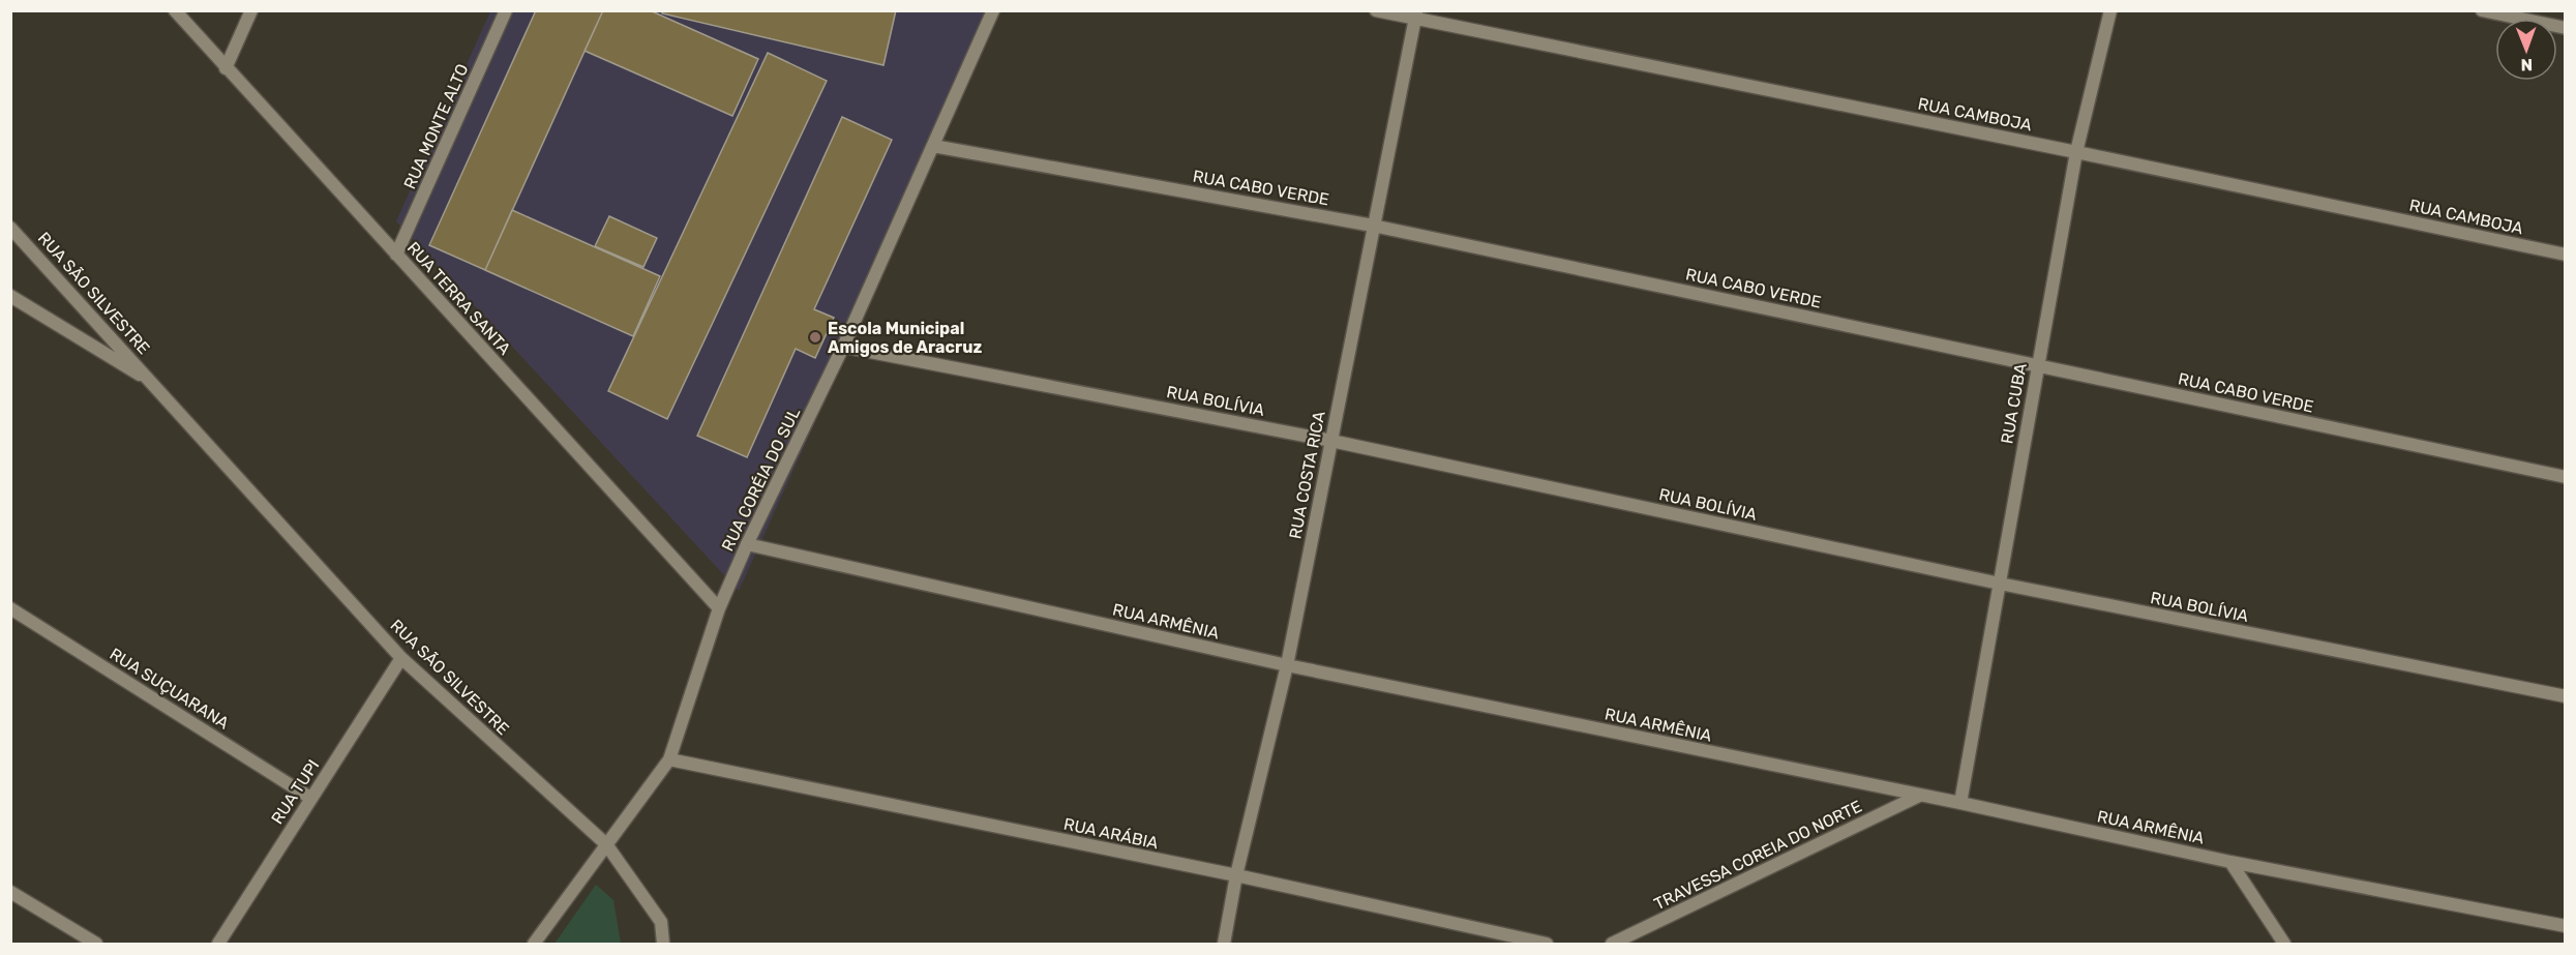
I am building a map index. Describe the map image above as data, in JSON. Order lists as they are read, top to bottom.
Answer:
{
  "streets": {
    "street": [
      "RUA CAMBOJA",
      "RUA MONTE ALTO",
      "RUA CABO VERDE",
      "RUA SÃO SILVESTRE",
      "RUA TERRA SANTA",
      "RUA BOLÍVIA",
      "RUA CUBA",
      "RUA COSTA RICA",
      "RUA CORÉIA DO SUL",
      "RUA ARMÊNIA",
      "RUA SUÇUARANA",
      "RUA TUPI",
      "RUA ARÁBIA",
      "TRAVESSA COREIA DO NORTE"
    ]
  },
  "crossings": [
    ["RUA CAMBOJA", "RUA CUBA"],
    ["RUA CAMBOJA", "RUA COSTA RICA"],
    ["RUA MONTE ALTO", "RUA TERRA SANTA"],
    ["RUA CABO VERDE", "RUA CUBA"],
    ["RUA CABO VERDE", "RUA COSTA RICA"],
    ["RUA CABO VERDE", "RUA CORÉIA DO SUL"],
    ["RUA SÃO SILVESTRE", "RUA CORÉIA DO SUL"],
    ["RUA SÃO SILVESTRE", "RUA TUPI"],
    ["RUA TERRA SANTA", "RUA CORÉIA DO SUL"],
    ["RUA BOLÍVIA", "RUA CUBA"],
    ["RUA BOLÍVIA", "RUA COSTA RICA"],
    ["RUA BOLÍVIA", "RUA CORÉIA DO SUL"],
    ["RUA CUBA", "RUA ARMÊNIA"],
    ["RUA COSTA RICA", "RUA ARMÊNIA"],
    ["RUA COSTA RICA", "RUA ARÁBIA"],
    ["RUA CORÉIA DO SUL", "RUA ARMÊNIA"],
    ["RUA CORÉIA DO SUL", "RUA ARÁBIA"],
    ["RUA ARMÊNIA", "TRAVESSA COREIA DO NORTE"],
    ["RUA SUÇUARANA", "RUA TUPI"]
  ],
  "places": ["Escola Municipal Amigos de Aracruz"],
  "north": "bottom"
}
